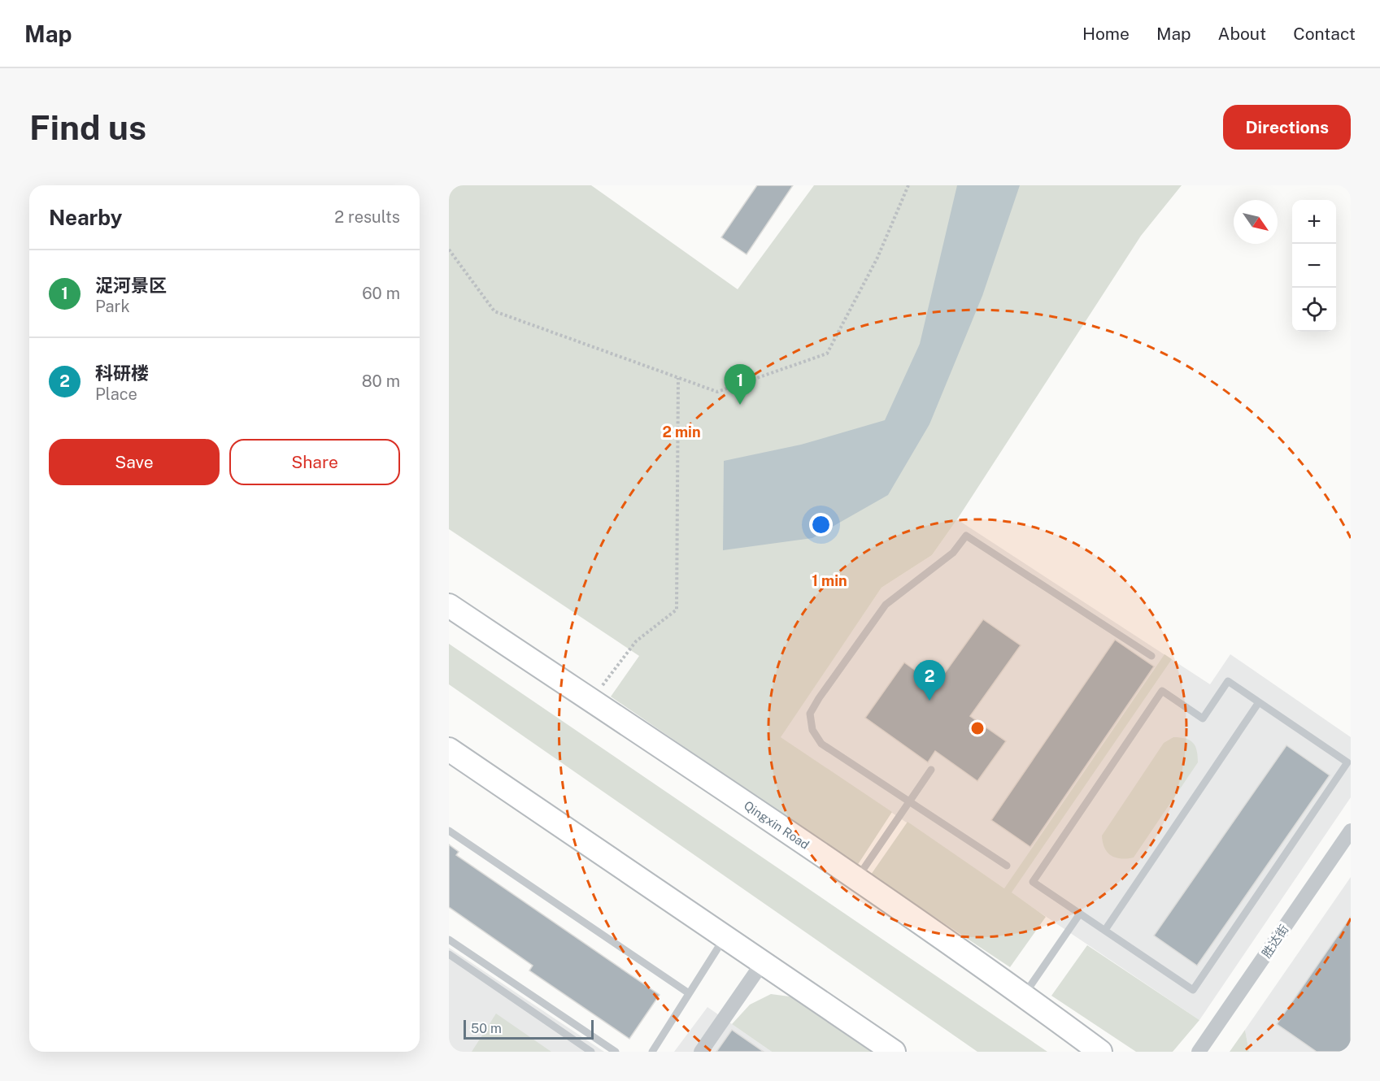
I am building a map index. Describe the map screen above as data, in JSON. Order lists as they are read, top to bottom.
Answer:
{
  "streets": {
    "main road": ["Qingxin Road"],
    "street": ["胜达街"]
  },
  "scale_bar": "50 m",
  "north": "bottom right",
  "page": {
    "header": "Map",
    "nav": [
      "Home",
      "Map",
      "About",
      "Contact"
    ],
    "buttons": [
      "Directions",
      ["Save", "Share"]
    ],
    "title": "Find us",
    "heading": ["Nearby", "2 results"],
    "map_buttons": ["+", "−"],
    "list": [
      {
        "mark": "1",
        "name": "浞河景区",
        "note": "Park",
        "value": "60 m"
      },
      {
        "mark": "2",
        "name": "科研楼",
        "note": "Place",
        "value": "80 m"
      }
    ],
    "pins": ["1", "2"],
    "scale": "50 m"
  },
  "rings": ["2 min", "1 min"]
}
